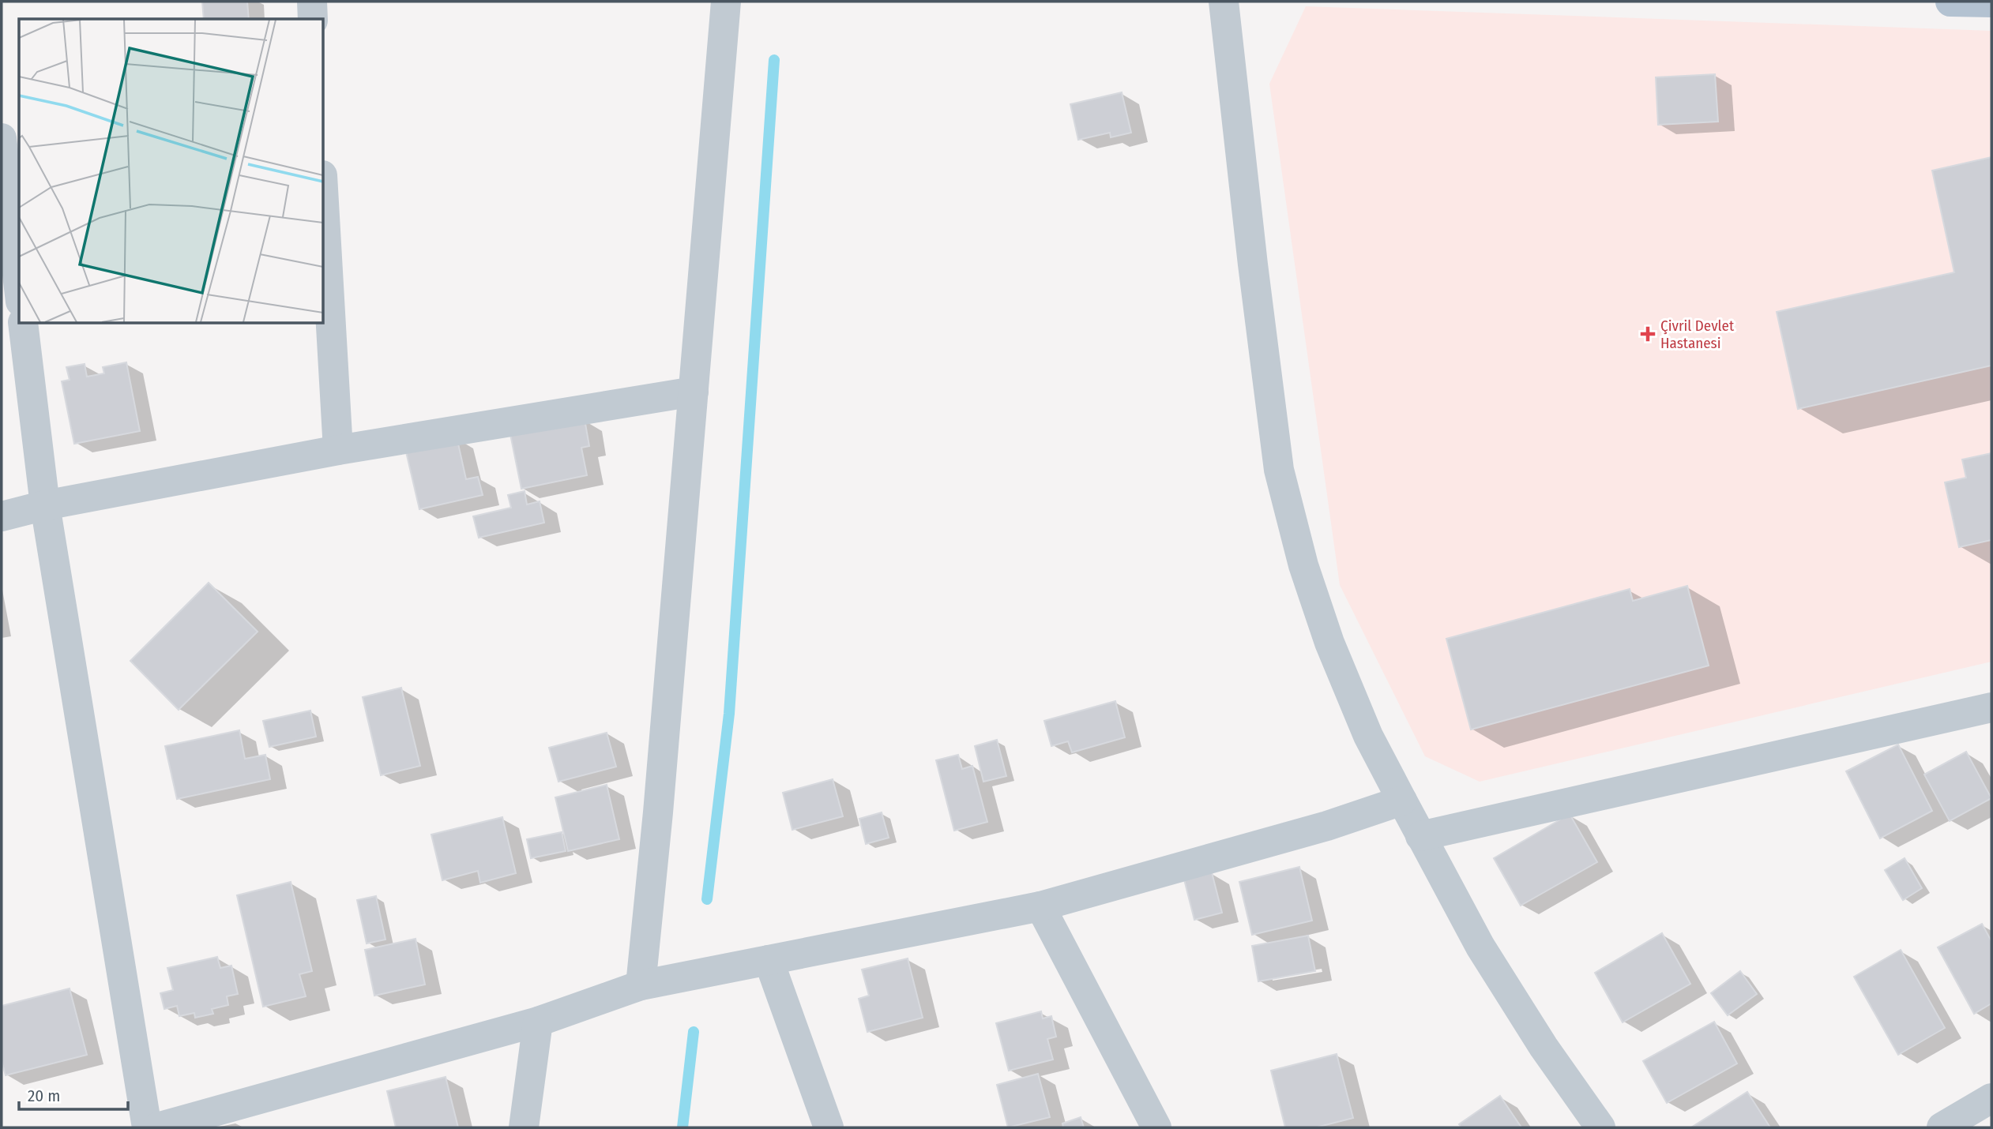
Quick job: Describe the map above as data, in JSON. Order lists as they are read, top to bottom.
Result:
{
  "places": {
    "health": ["Çivril Devlet Hastanesi"]
  },
  "scale_bar": "20 m"
}
